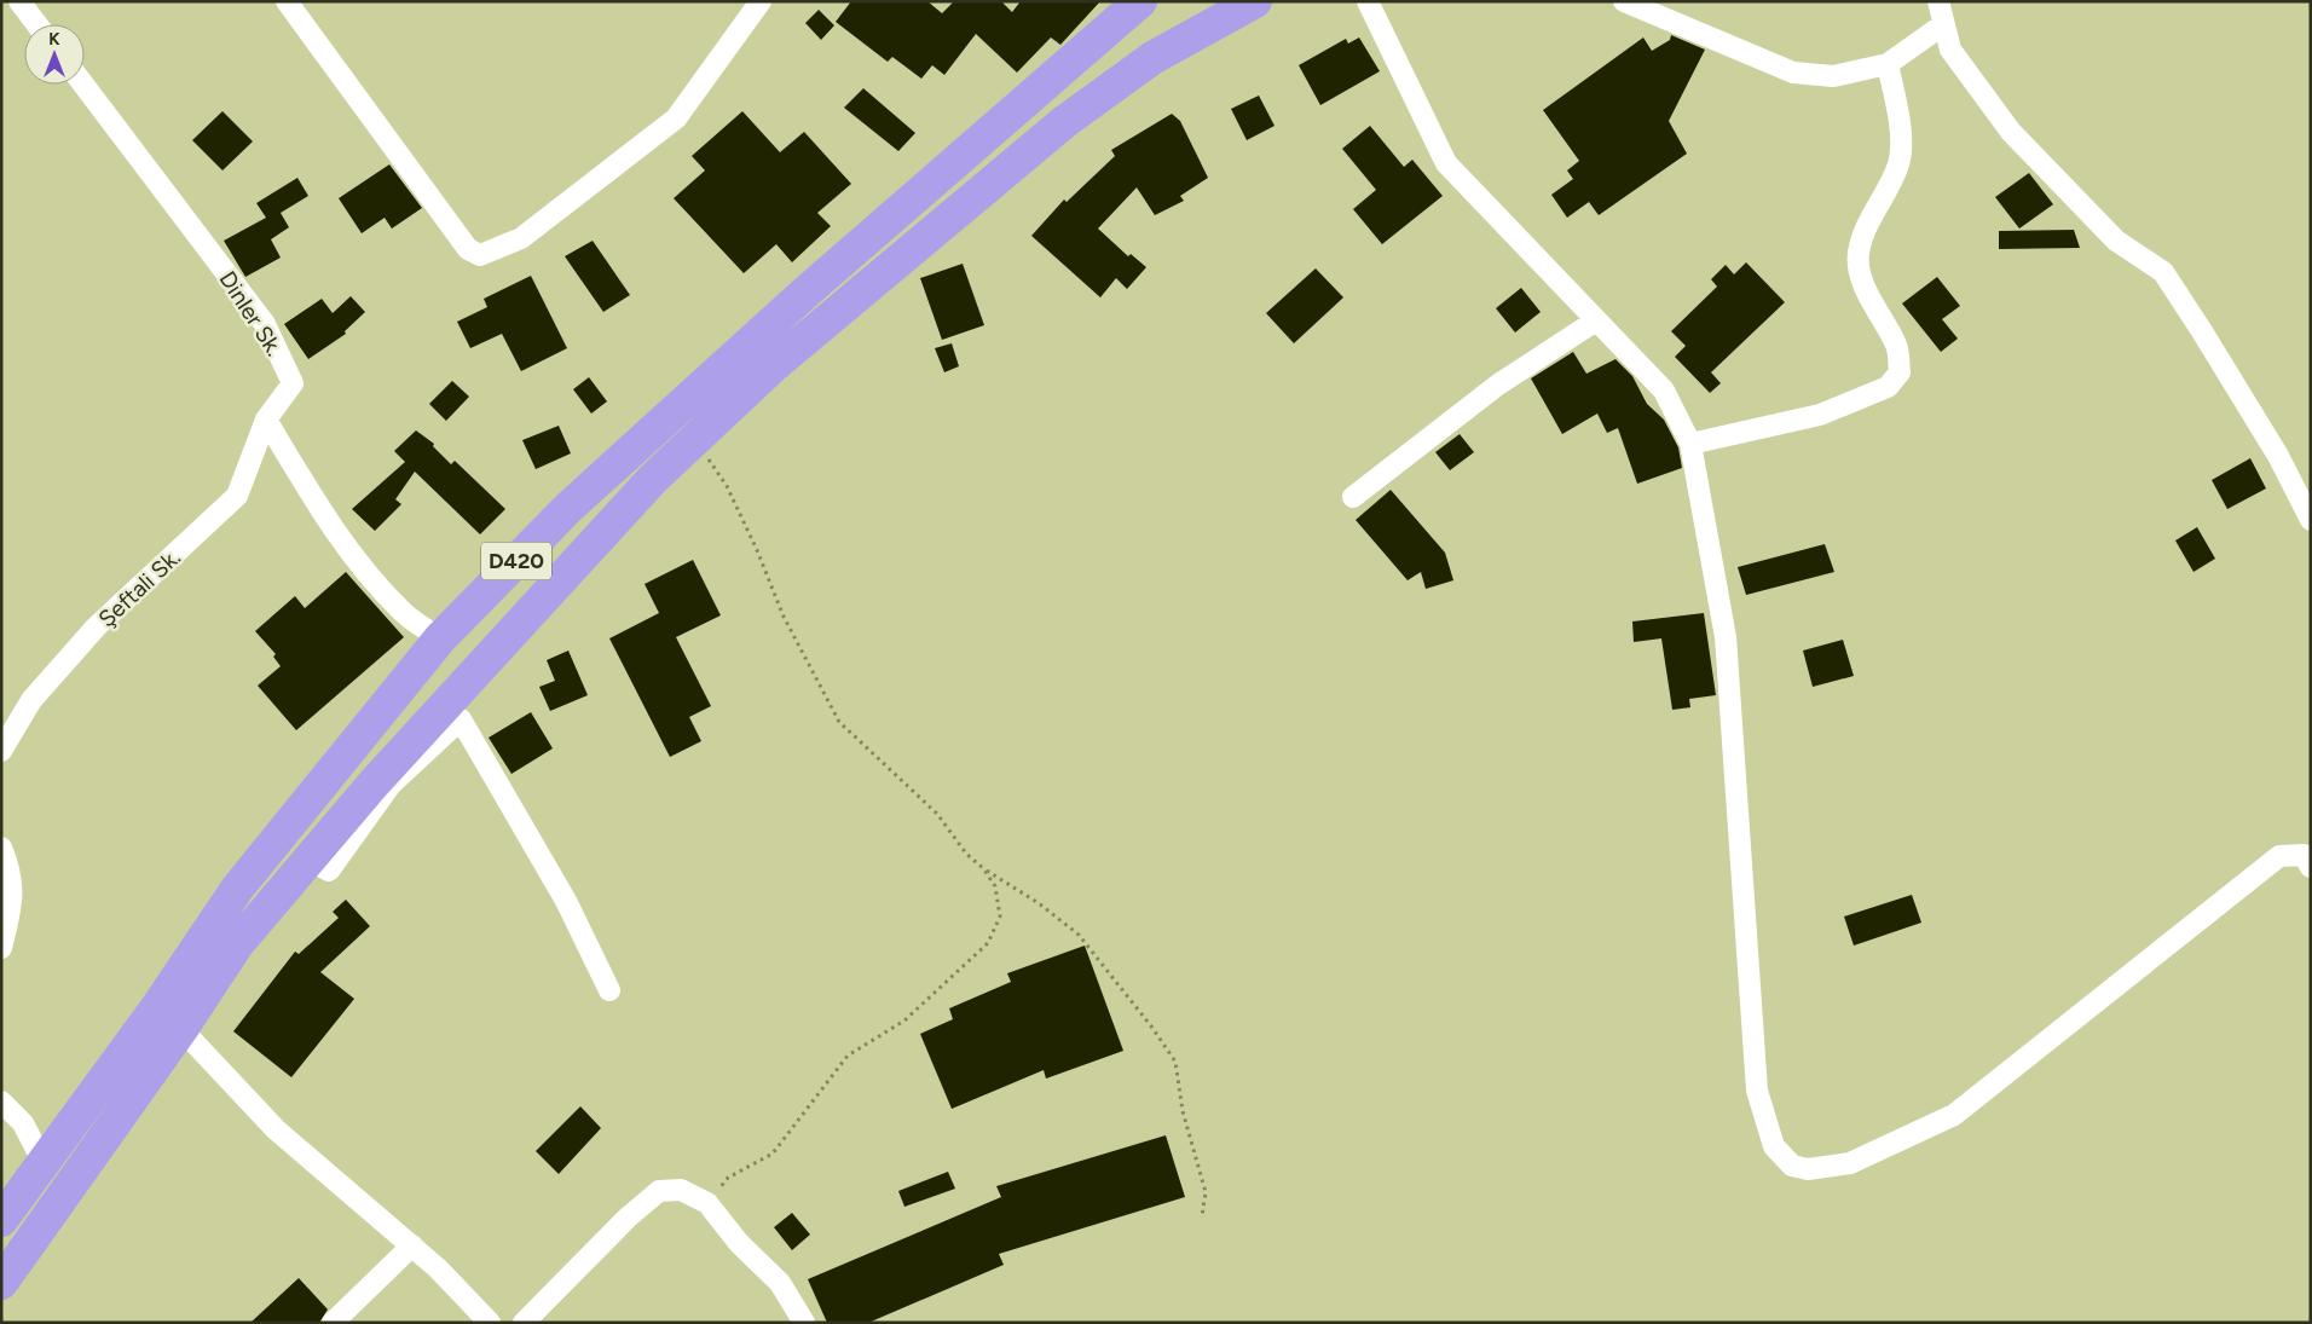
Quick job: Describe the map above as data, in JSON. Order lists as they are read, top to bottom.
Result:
{
  "streets": {
    "highway": ["D420"],
    "street": ["Dinler Sk.", "Şeftali Sk."]
  },
  "crossings": [
    ["Dinler Sk.", "Şeftali Sk."]
  ],
  "north": "top"
}
